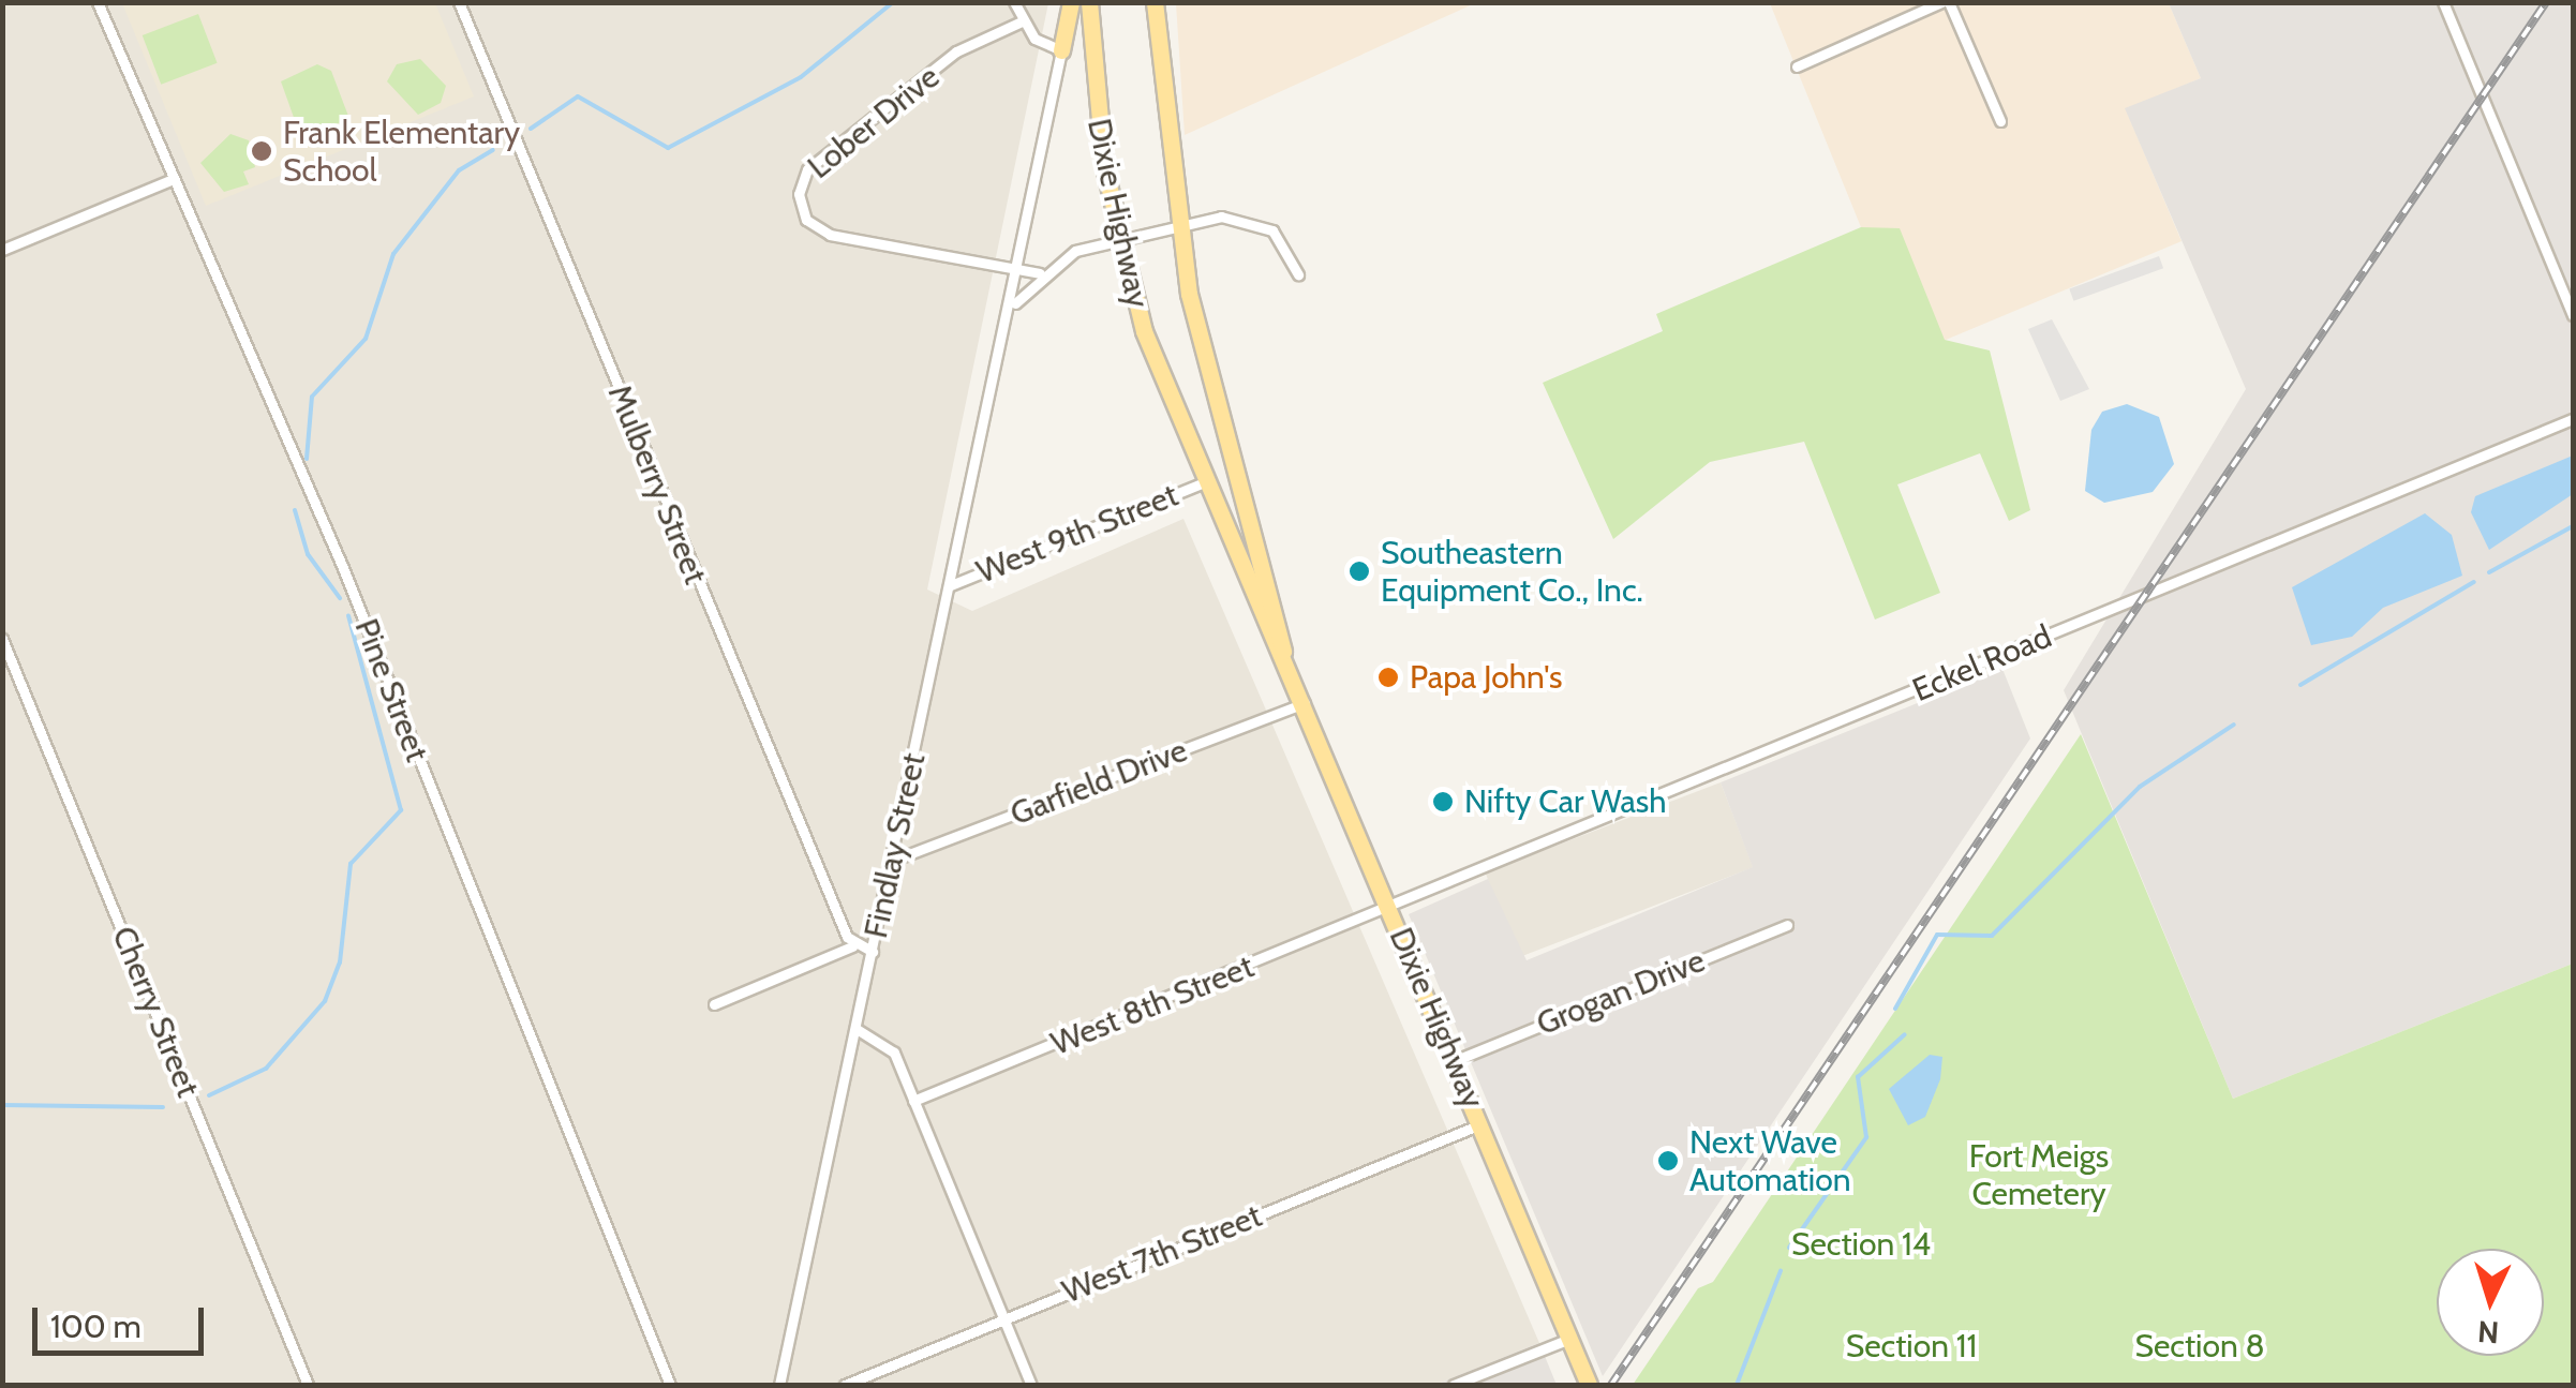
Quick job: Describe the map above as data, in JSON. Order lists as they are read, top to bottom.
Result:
{
  "streets": {
    "main road": ["Dixie Highway"],
    "street": [
      "Lober Drive",
      "Mulberry Street",
      "West 9th Street",
      "Eckel Road",
      "Pine Street",
      "Garfield Drive",
      "Findlay Street",
      "Grogan Drive",
      "West 8th Street",
      "Cherry Street",
      "West 7th Street"
    ]
  },
  "crossings": [
    ["Lober Drive", "Findlay Street"],
    ["Dixie Highway", "West 9th Street"],
    ["Dixie Highway", "Eckel Road"],
    ["Dixie Highway", "Garfield Drive"],
    ["Dixie Highway", "Findlay Street"],
    ["Dixie Highway", "Grogan Drive"],
    ["Dixie Highway", "West 8th Street"],
    ["Dixie Highway", "West 7th Street"],
    ["West 9th Street", "Findlay Street"],
    ["Eckel Road", "West 8th Street"],
    ["Garfield Drive", "Findlay Street"]
  ],
  "parks": [
    "Fort Meigs Cemetery",
    "Section 14",
    "Section 11",
    "Section 8"
  ],
  "places": [
    "Frank Elementary School",
    "Southeastern Equipment Co., Inc.",
    "Papa John's",
    "Nifty Car Wash",
    "Next Wave Automation"
  ],
  "scale_bar": "100 m",
  "north": "bottom"
}
